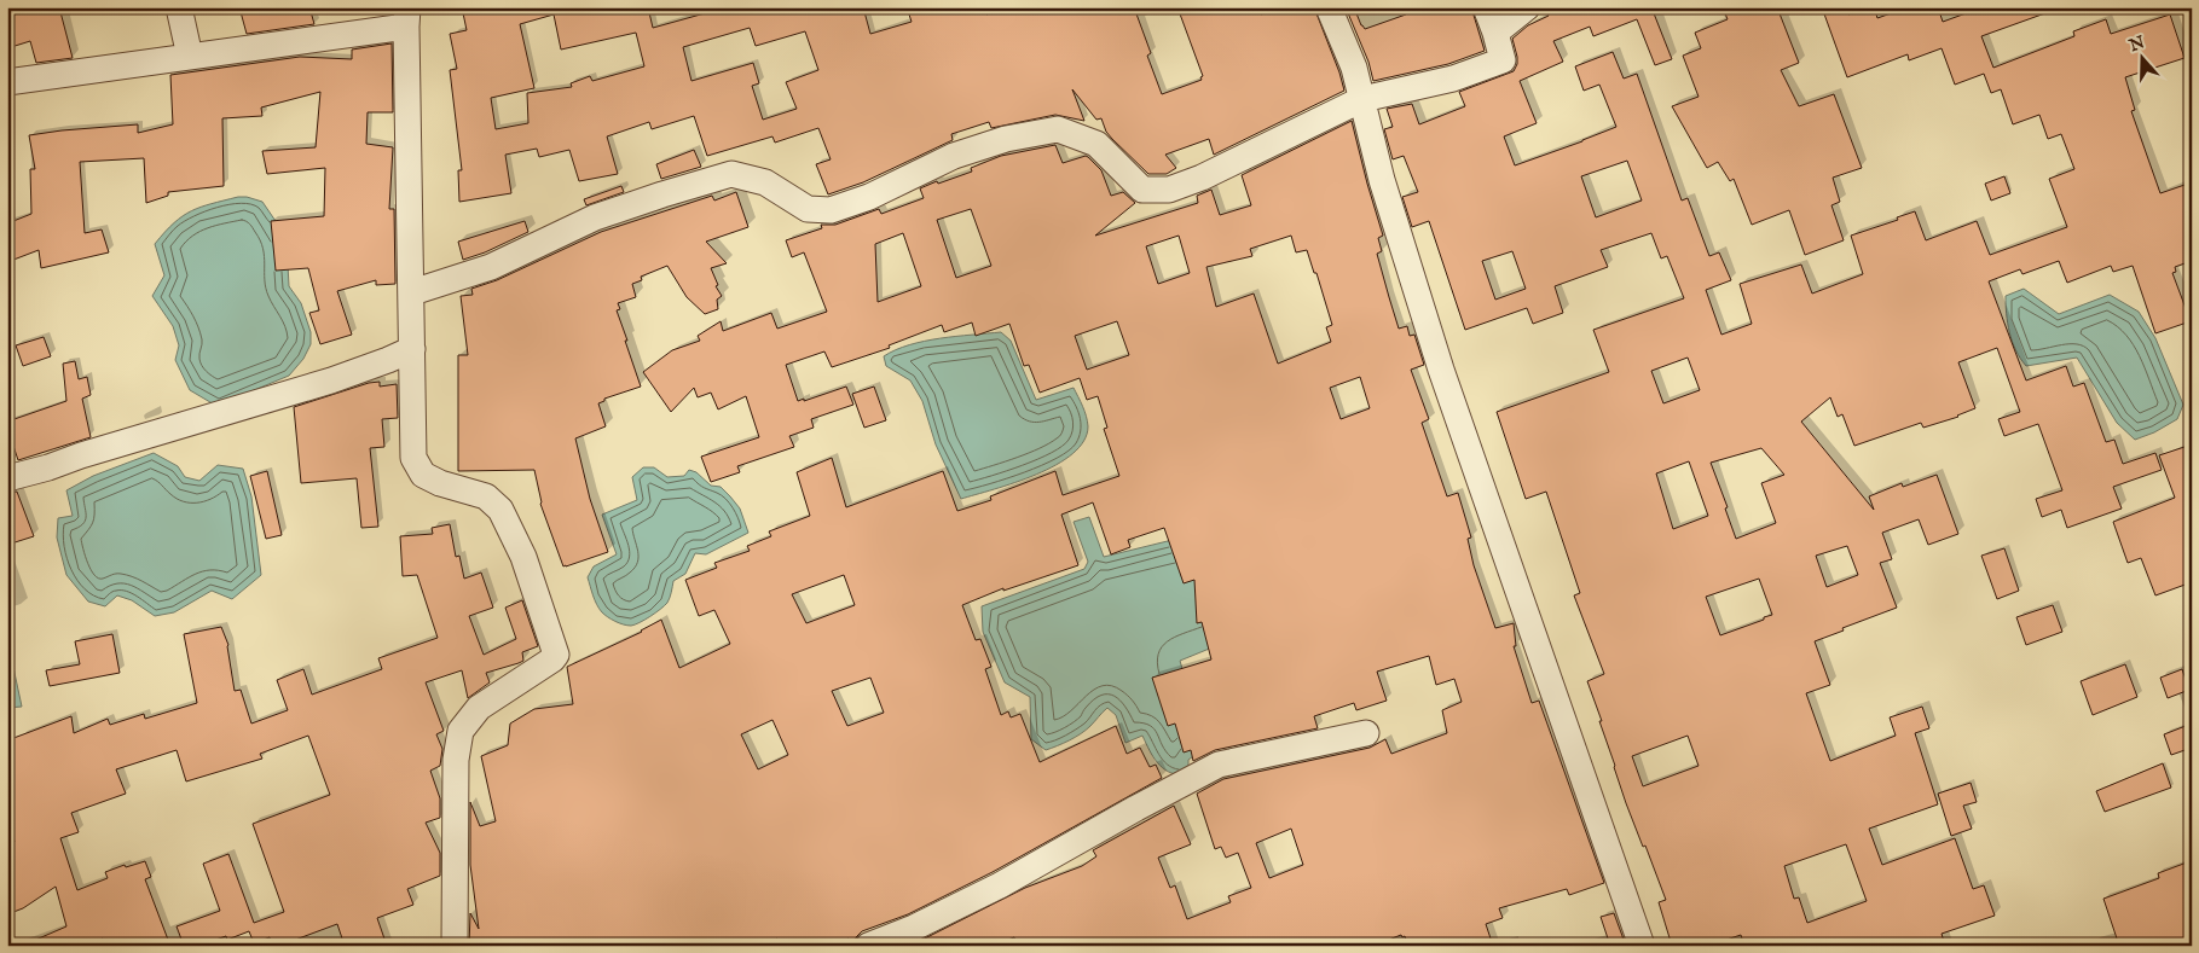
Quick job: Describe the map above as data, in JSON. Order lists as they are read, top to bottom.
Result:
{
  "north": "top"
}
